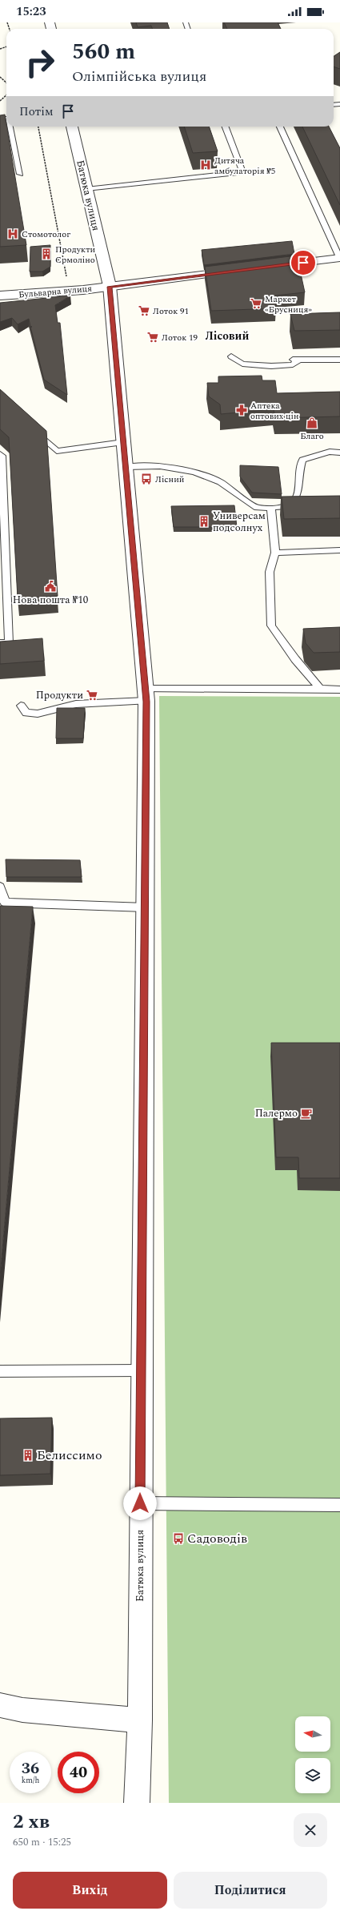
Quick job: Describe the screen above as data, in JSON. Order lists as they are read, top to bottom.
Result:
{
  "streets": {
    "street": ["Батюка вулиця", "Бульварна вулиця"]
  },
  "crossings": [
    ["Батюка вулиця", "Бульварна вулиця"]
  ],
  "districts": ["Лісовий"],
  "places": {
    "hospital": ["Дитяча амбулаторія №5", "Стомотолог"],
    "building": ["Продукти Єрмоліно", "Универсам подсолнух", "Белиссимо"],
    "supermarket": [
      "Маркет «Брусниця»",
      "Лоток 91",
      "Лоток 19",
      "Продукти"
    ],
    "pharmacy": ["Аптека оптових цін"],
    "shop": ["Благо"],
    "bus stop": ["Лісний", "Садоводів"],
    "public building": ["Нова пошта №10"],
    "cafe": ["Палермо"]
  },
  "north": "left",
  "page": {
    "status": "15:23",
    "turn": ["560 m", "Олімпійська вулиця"],
    "then": "Потім",
    "speed": "36 km/h",
    "limit": "40",
    "heading": ["2 хв", "650 m · 15:25"],
    "buttons": ["Вихід", "Поділитися"]
  }
}
